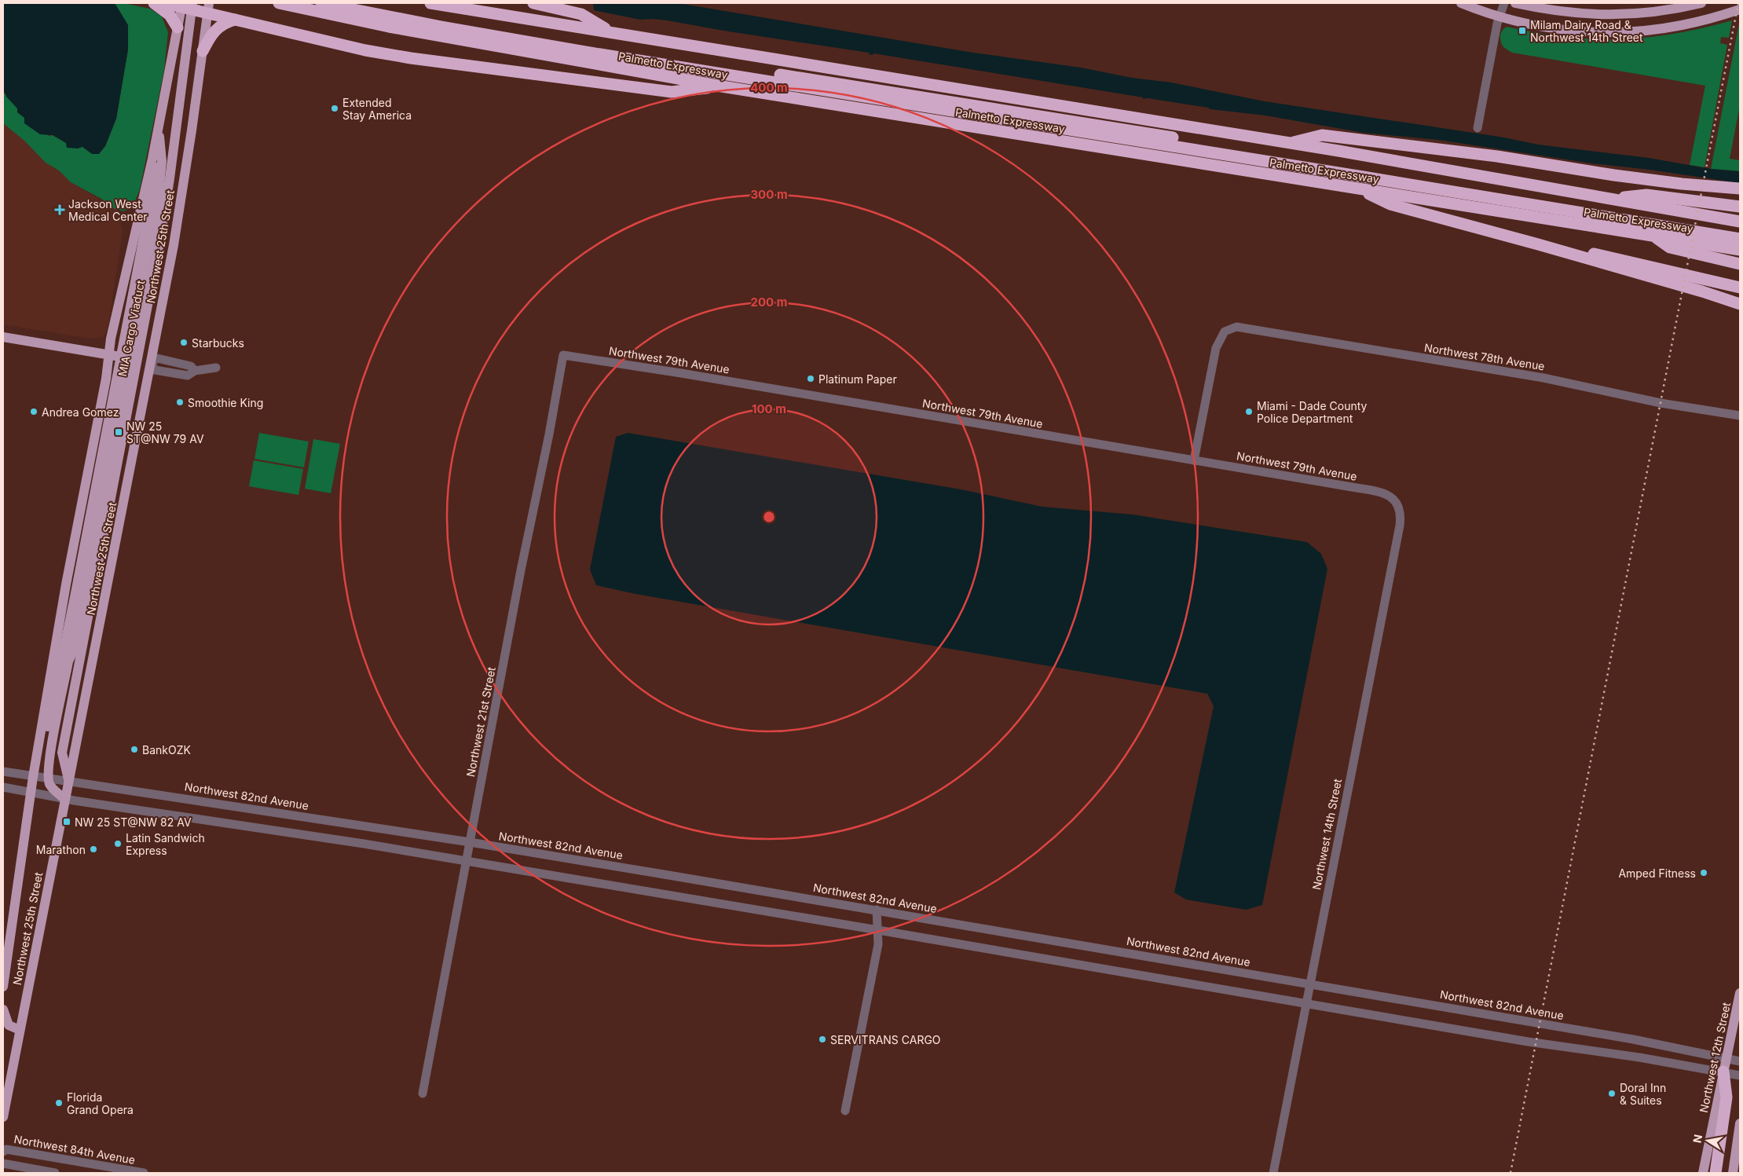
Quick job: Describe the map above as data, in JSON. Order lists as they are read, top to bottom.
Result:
{
  "streets": {
    "highway": ["Palmetto Expressway"],
    "main road": ["Northwest 25th Street", "MIA Cargo Viaduct", "Northwest 12th Street"],
    "street": [
      "Northwest 78th Avenue",
      "Northwest 79th Avenue",
      "Northwest 21st Street",
      "Northwest 82nd Avenue",
      "Northwest 14th Street",
      "Northwest 84th Avenue"
    ]
  },
  "crossings": [
    ["Northwest 25th Street", "MIA Cargo Viaduct"],
    ["Northwest 25th Street", "Northwest 82nd Avenue"],
    ["MIA Cargo Viaduct", "Northwest 82nd Avenue"],
    ["Northwest 78th Avenue", "Northwest 79th Avenue"],
    ["Northwest 79th Avenue", "Northwest 21st Street"],
    ["Northwest 79th Avenue", "Northwest 14th Street"],
    ["Northwest 21st Street", "Northwest 82nd Avenue"],
    ["Northwest 82nd Avenue", "Northwest 14th Street"],
    ["Northwest 82nd Avenue", "Northwest 12th Street"]
  ],
  "places": {
    "transit": ["Milam Dairy Road & Northwest 14th Street", "NW 25 ST@NW 79 AV", "NW 25 ST@NW 82 AV"],
    "other": [
      "Extended Stay America",
      "Starbucks",
      "Platinum Paper",
      "Smoothie King",
      "Andrea Gomez",
      "Miami - Dade County Police Department",
      "BankOZK",
      "Latin Sandwich Express",
      "Marathon",
      "Amped Fitness",
      "SERVITRANS CARGO",
      "Doral Inn & Suites",
      "Florida Grand Opera"
    ],
    "health": ["Jackson West Medical Center"]
  },
  "north": "left",
  "rings": [
    "400 m",
    "300 m",
    "200 m",
    "100 m"
  ]
}
